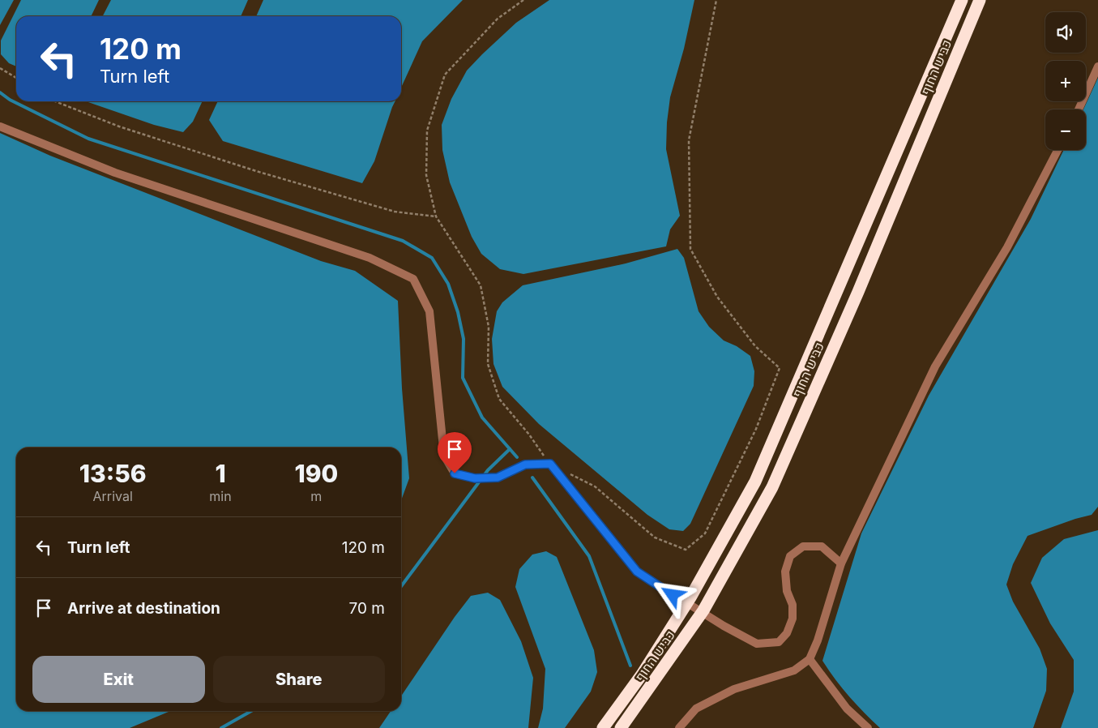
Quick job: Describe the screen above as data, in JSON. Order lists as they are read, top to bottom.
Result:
{
  "streets": {
    "highway": ["כביש החוף"]
  },
  "page": {
    "map_buttons": ["+", "−"],
    "turn": ["120 m", "Turn left"],
    "eta": [
      "13:56",
      "Arrival",
      "1",
      "min",
      "190",
      "m"
    ],
    "list": [
      {
        "name": "Turn left",
        "value": "120 m"
      },
      {
        "name": "Arrive at destination",
        "value": "70 m"
      }
    ],
    "buttons": ["Exit", "Share"]
  }
}
